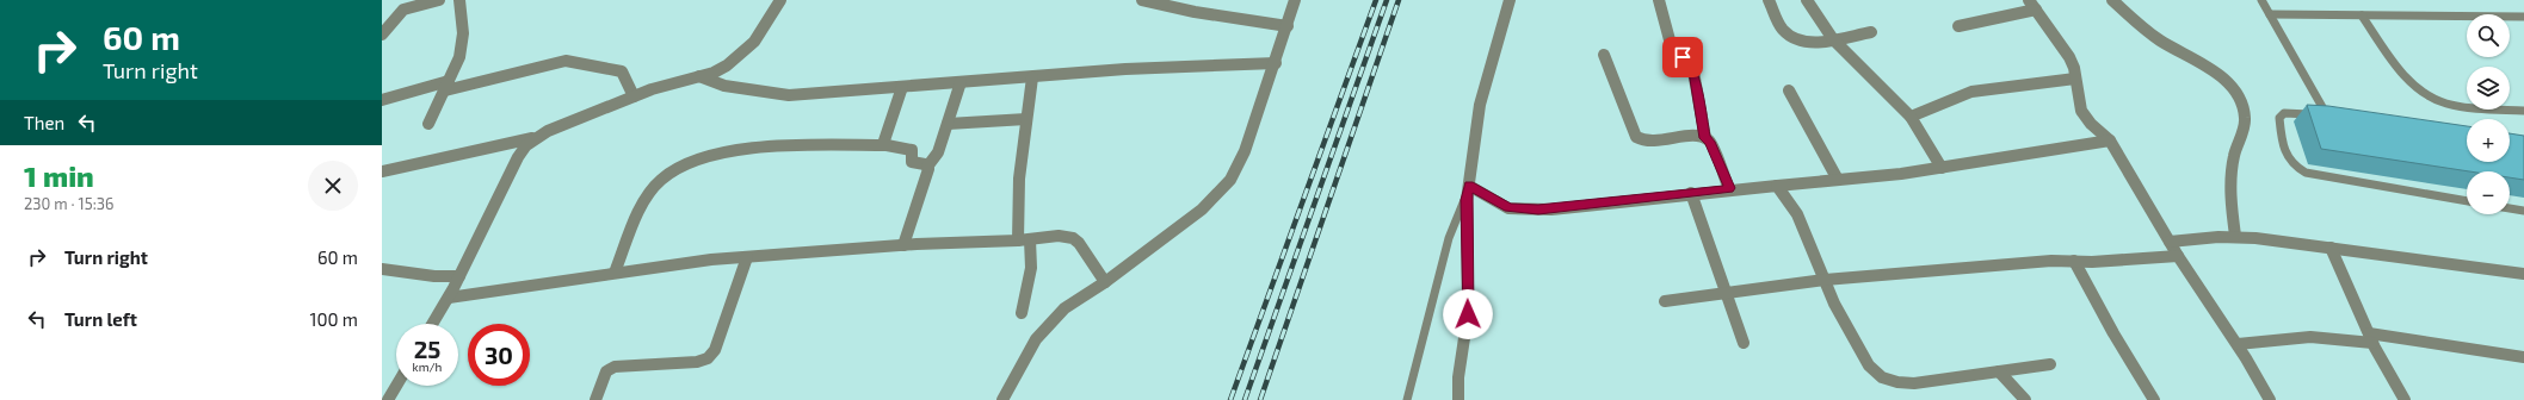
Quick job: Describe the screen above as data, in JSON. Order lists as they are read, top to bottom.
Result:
{
  "page": {
    "turn": ["60 m", "Turn right"],
    "map_buttons": ["+", "−"],
    "then": "Then",
    "heading": ["1 min", "230 m · 15:36"],
    "list": [
      {
        "name": "Turn right",
        "value": "60 m"
      },
      {
        "name": "Turn left",
        "value": "100 m"
      }
    ],
    "speed": "25 km/h",
    "limit": "30"
  }
}
